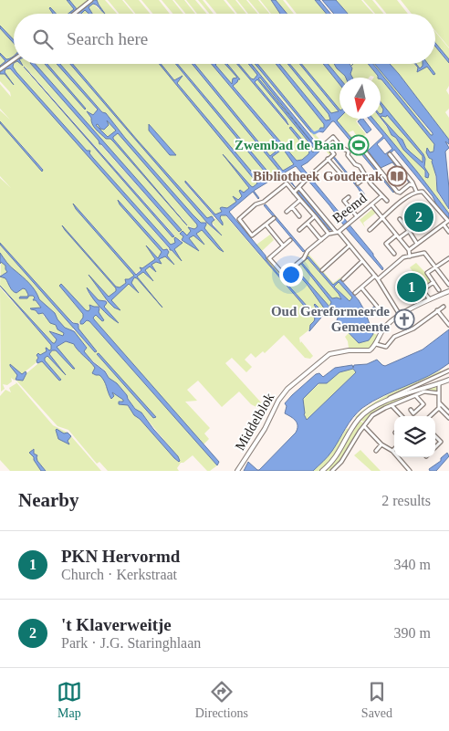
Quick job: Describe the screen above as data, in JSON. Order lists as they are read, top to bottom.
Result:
{
  "streets": {
    "street": ["Beemd", "Middelblok"]
  },
  "places": {
    "sports": ["Zwembad de Baan"],
    "library": ["Bibliotheek Gouderak"],
    "church": ["Oud Gereformeerde Gemeente"]
  },
  "north": "bottom",
  "page": {
    "search": "Search here",
    "pins": ["2", "1"],
    "heading": ["Nearby", "2 results"],
    "list": [
      {
        "mark": "1",
        "name": "PKN Hervormd",
        "note": "Church · Kerkstraat",
        "value": "340 m"
      },
      {
        "mark": "2",
        "name": "'t Klaverweitje",
        "note": "Park · J.G. Staringhlaan",
        "value": "390 m"
      }
    ],
    "nav": ["Map", "Directions", "Saved"]
  }
}
